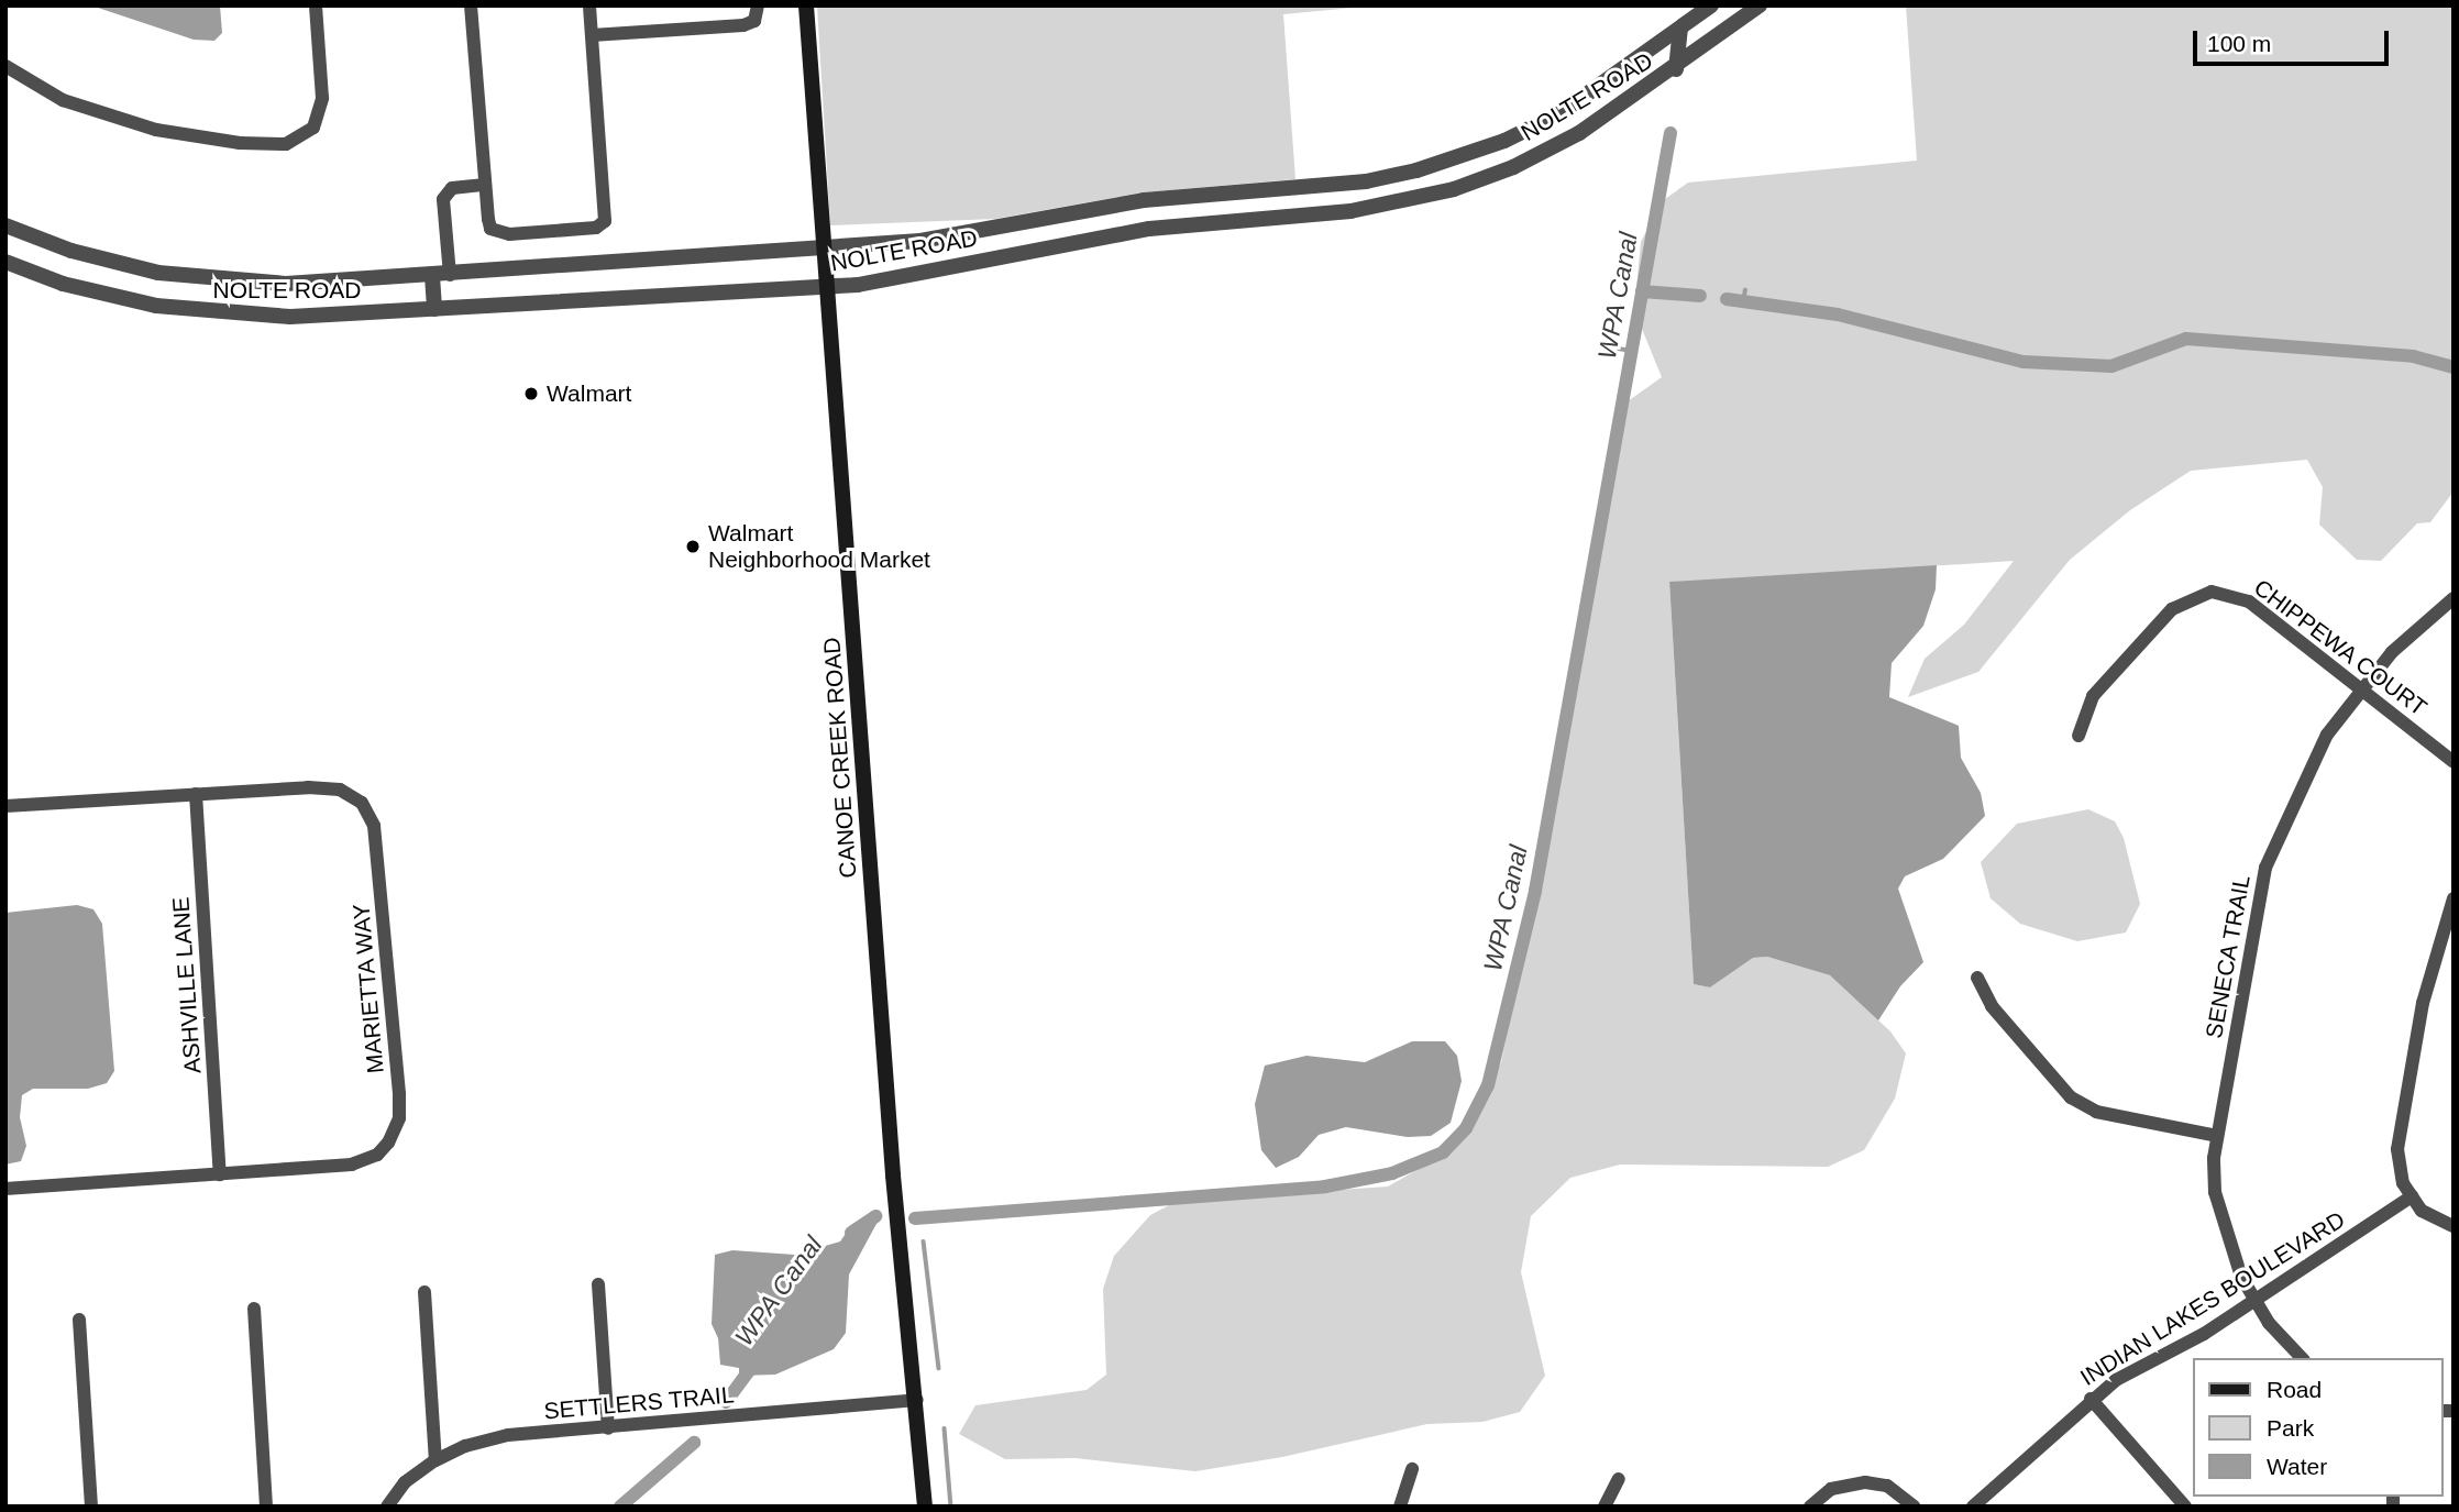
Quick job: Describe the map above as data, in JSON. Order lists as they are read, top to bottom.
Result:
{
  "streets": {
    "main road": ["CANOE CREEK ROAD"],
    "street": [
      "NOLTE ROAD",
      "CHIPPEWA COURT",
      "SENECA TRAIL",
      "ASHVILLE LANE",
      "MARIETTA WAY",
      "INDIAN LAKES BOULEVARD",
      "SETTLERS TRAIL"
    ]
  },
  "crossings": [
    ["NOLTE ROAD", "CANOE CREEK ROAD"],
    ["CHIPPEWA COURT", "SENECA TRAIL"],
    ["CANOE CREEK ROAD", "SETTLERS TRAIL"],
    ["SENECA TRAIL", "INDIAN LAKES BOULEVARD"],
    ["ASHVILLE LANE", "MARIETTA WAY"]
  ],
  "water": ["WPA Canal"],
  "places": ["Walmart", "Walmart Neighborhood Market"],
  "legend": ["Road", "Park", "Water"],
  "scale_bar": "100 m"
}
